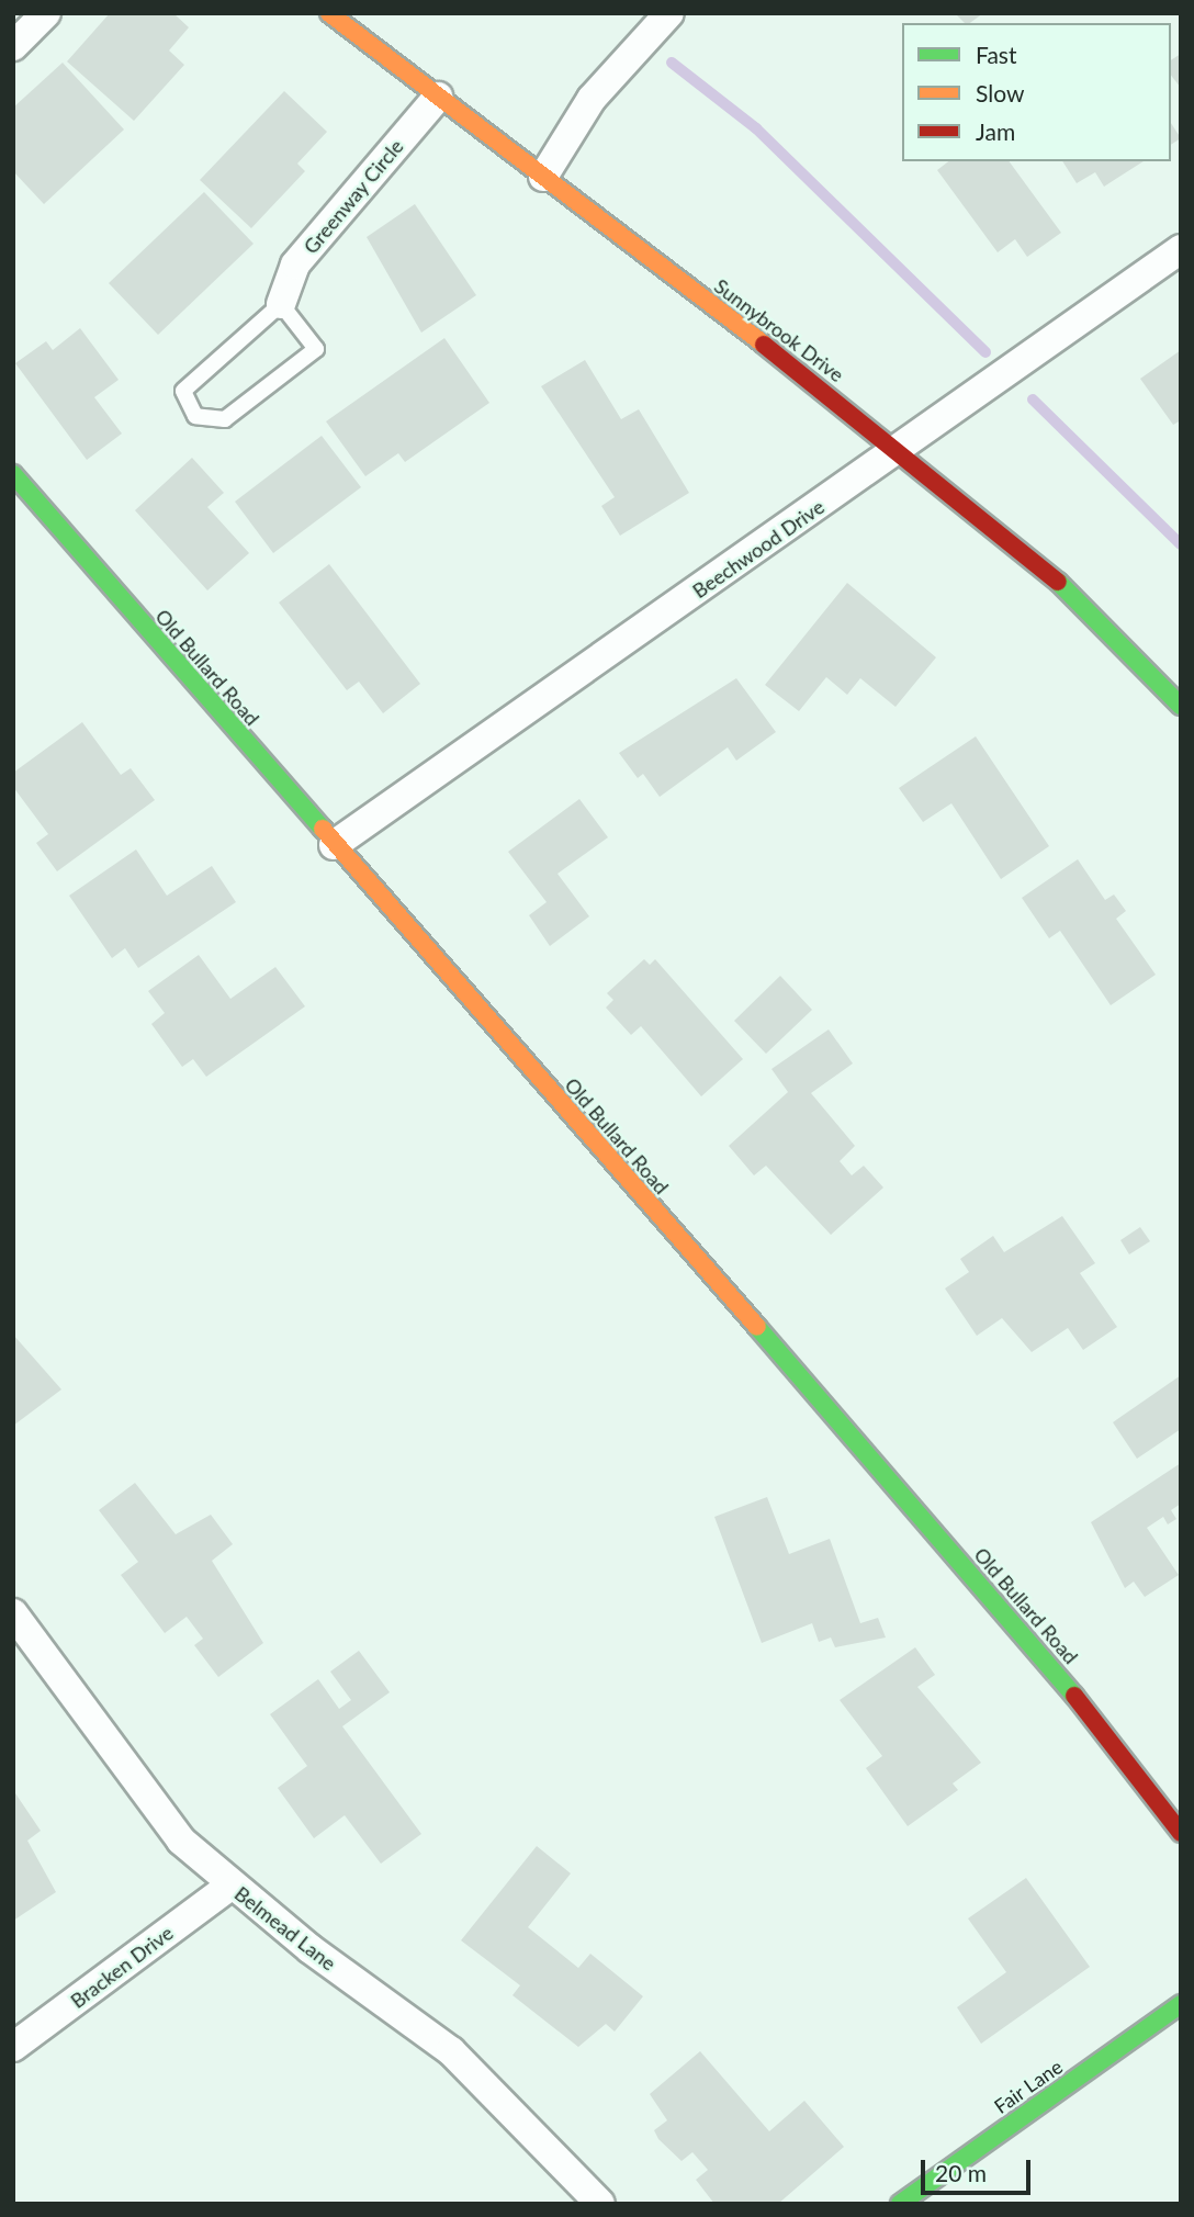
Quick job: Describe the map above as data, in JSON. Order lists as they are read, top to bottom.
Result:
{
  "streets": {
    "street": [
      "Greenway Circle",
      "Sunnybrook Drive",
      "Beechwood Drive",
      "Old Bullard Road",
      "Belmead Lane",
      "Bracken Drive",
      "Fair Lane"
    ]
  },
  "crossings": [
    ["Greenway Circle", "Sunnybrook Drive"],
    ["Sunnybrook Drive", "Beechwood Drive"],
    ["Beechwood Drive", "Old Bullard Road"],
    ["Belmead Lane", "Bracken Drive"]
  ],
  "legend": ["Fast", "Slow", "Jam"],
  "scale_bar": "20 m"
}
